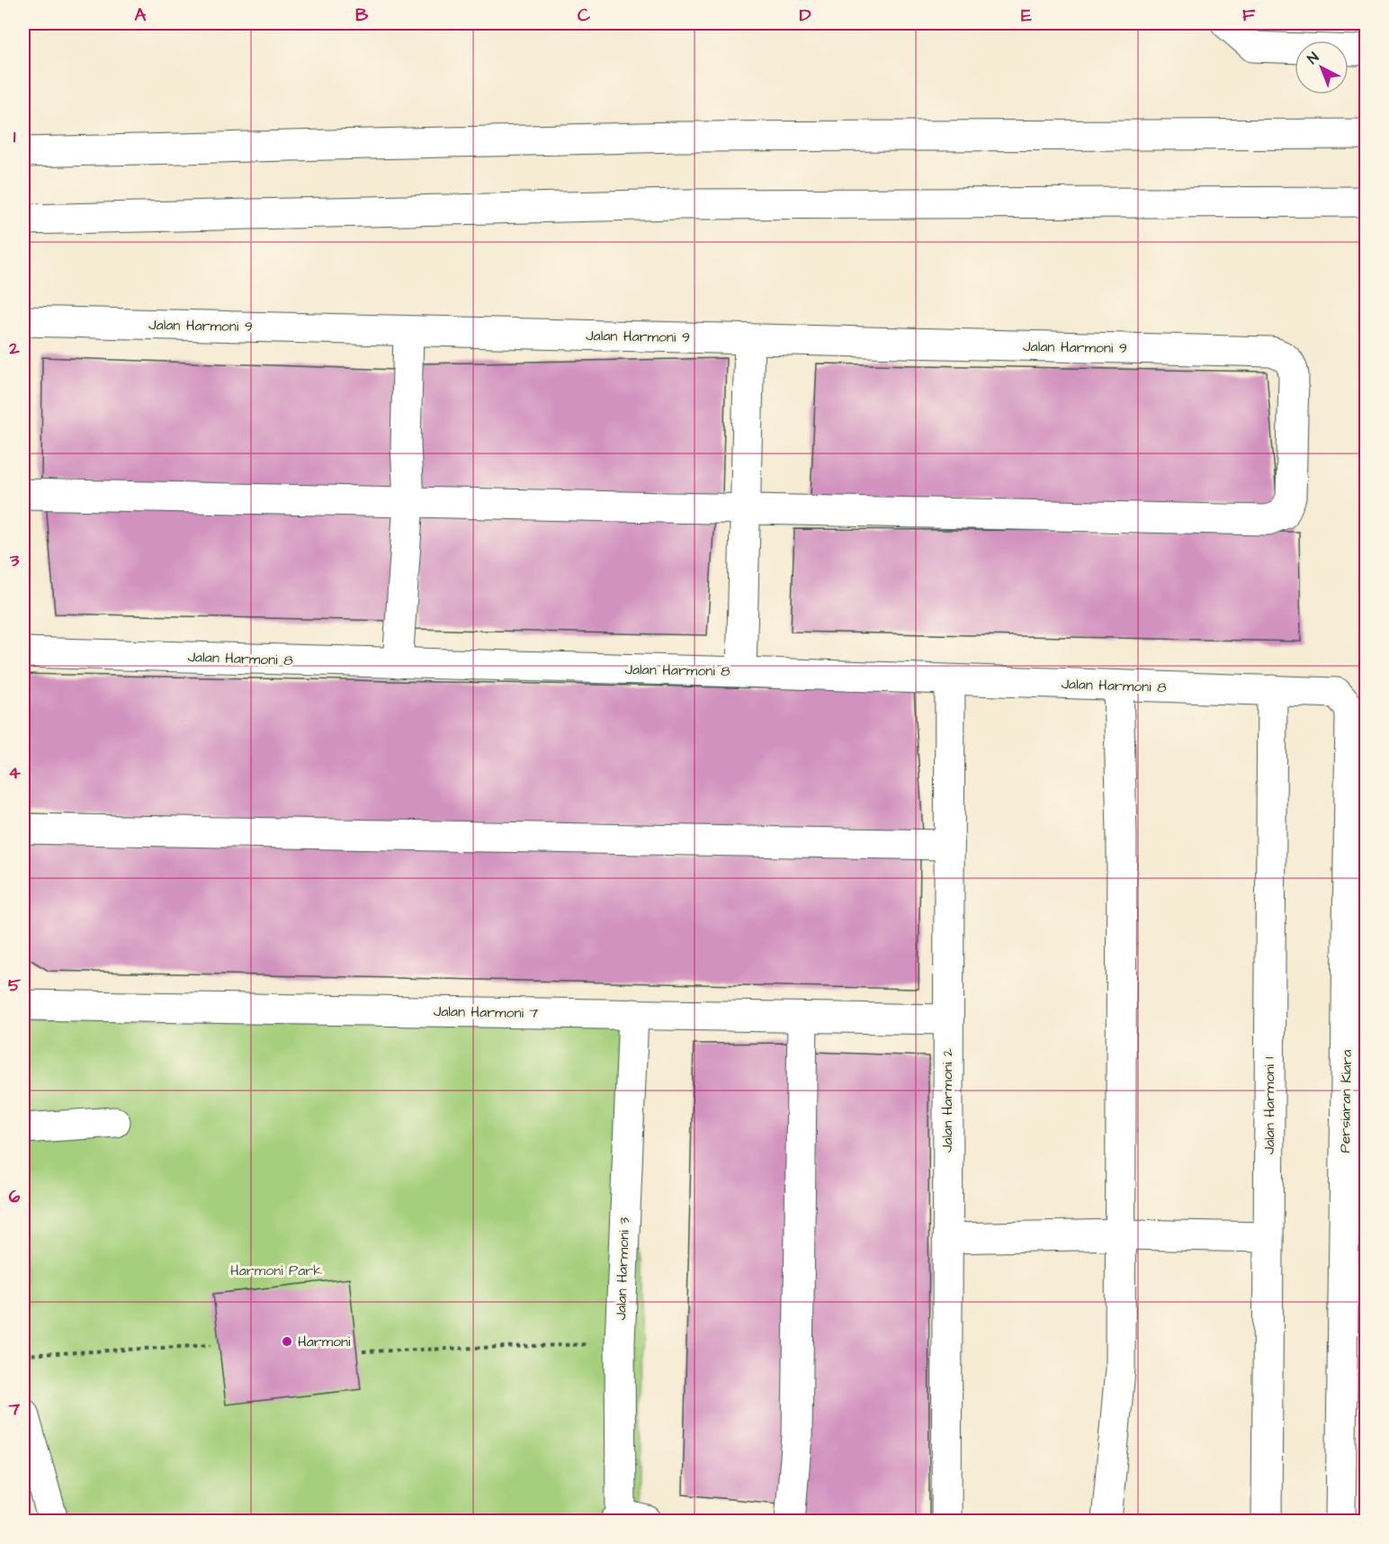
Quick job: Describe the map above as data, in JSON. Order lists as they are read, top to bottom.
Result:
{
  "streets": {
    "street": [
      "Jalan Harmoni 9",
      "Jalan Harmoni 8",
      "Jalan Harmoni 7",
      "Jalan Harmoni 2",
      "Persiaran Kiara",
      "Jalan Harmoni 1",
      "Jalan Harmoni 3"
    ]
  },
  "crossings": [
    ["Jalan Harmoni 8", "Jalan Harmoni 2"],
    ["Jalan Harmoni 8", "Persiaran Kiara"],
    ["Jalan Harmoni 8", "Jalan Harmoni 1"],
    ["Jalan Harmoni 7", "Jalan Harmoni 2"],
    ["Jalan Harmoni 7", "Jalan Harmoni 3"]
  ],
  "parks": ["Harmoni Park"],
  "places": ["Harmoni"],
  "north": "top left",
  "grid": {
    "columns": [
      "A",
      "B",
      "C",
      "D",
      "E",
      "F"
    ],
    "rows": [
      "1",
      "2",
      "3",
      "4",
      "5",
      "6",
      "7"
    ]
  }
}
